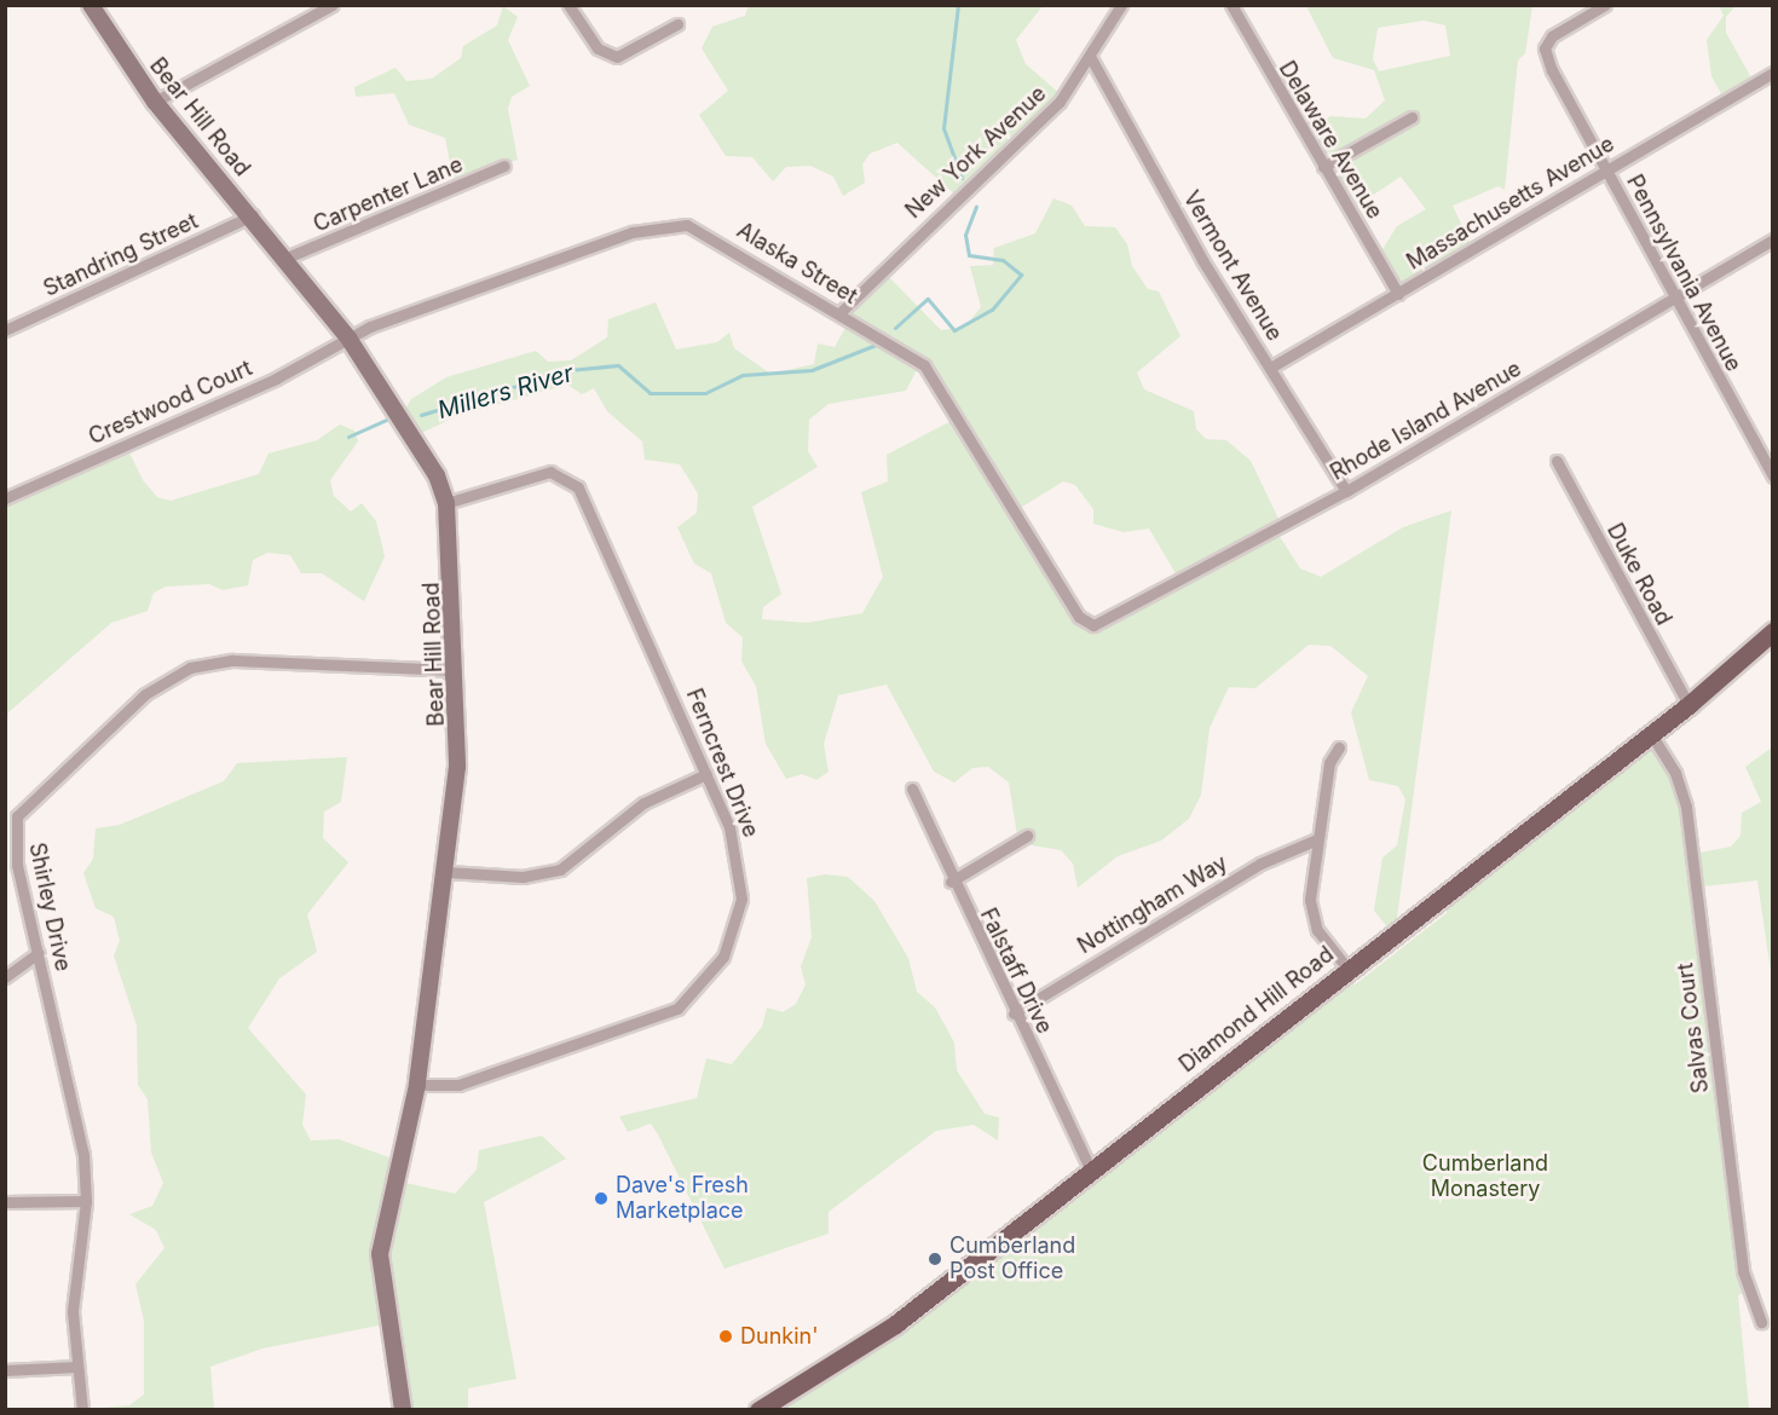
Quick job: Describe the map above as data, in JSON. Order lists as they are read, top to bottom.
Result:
{
  "streets": {
    "main road": ["Diamond Hill Road"],
    "street": [
      "Bear Hill Road",
      "Delaware Avenue",
      "New York Avenue",
      "Carpenter Lane",
      "Massachusetts Avenue",
      "Standring Street",
      "Alaska Street",
      "Vermont Avenue",
      "Pennsylvania Avenue",
      "Crestwood Court",
      "Rhode Island Avenue",
      "Duke Road",
      "Ferncrest Drive",
      "Nottingham Way",
      "Shirley Drive",
      "Falstaff Drive",
      "Salvas Court"
    ]
  },
  "crossings": [
    ["Bear Hill Road", "Carpenter Lane"],
    ["Bear Hill Road", "Standring Street"],
    ["Bear Hill Road", "Alaska Street"],
    ["Bear Hill Road", "Crestwood Court"],
    ["Bear Hill Road", "Ferncrest Drive"],
    ["Bear Hill Road", "Shirley Drive"],
    ["Delaware Avenue", "Massachusetts Avenue"],
    ["New York Avenue", "Alaska Street"],
    ["New York Avenue", "Vermont Avenue"],
    ["Massachusetts Avenue", "Vermont Avenue"],
    ["Massachusetts Avenue", "Pennsylvania Avenue"],
    ["Alaska Street", "Crestwood Court"],
    ["Alaska Street", "Rhode Island Avenue"],
    ["Vermont Avenue", "Rhode Island Avenue"],
    ["Pennsylvania Avenue", "Rhode Island Avenue"],
    ["Duke Road", "Diamond Hill Road"],
    ["Nottingham Way", "Falstaff Drive"],
    ["Falstaff Drive", "Diamond Hill Road"],
    ["Diamond Hill Road", "Salvas Court"]
  ],
  "water": ["Millers River"],
  "parks": ["Cumberland Monastery"],
  "places": ["Dave's Fresh Marketplace", "Cumberland Post Office", "Dunkin'"]
}
